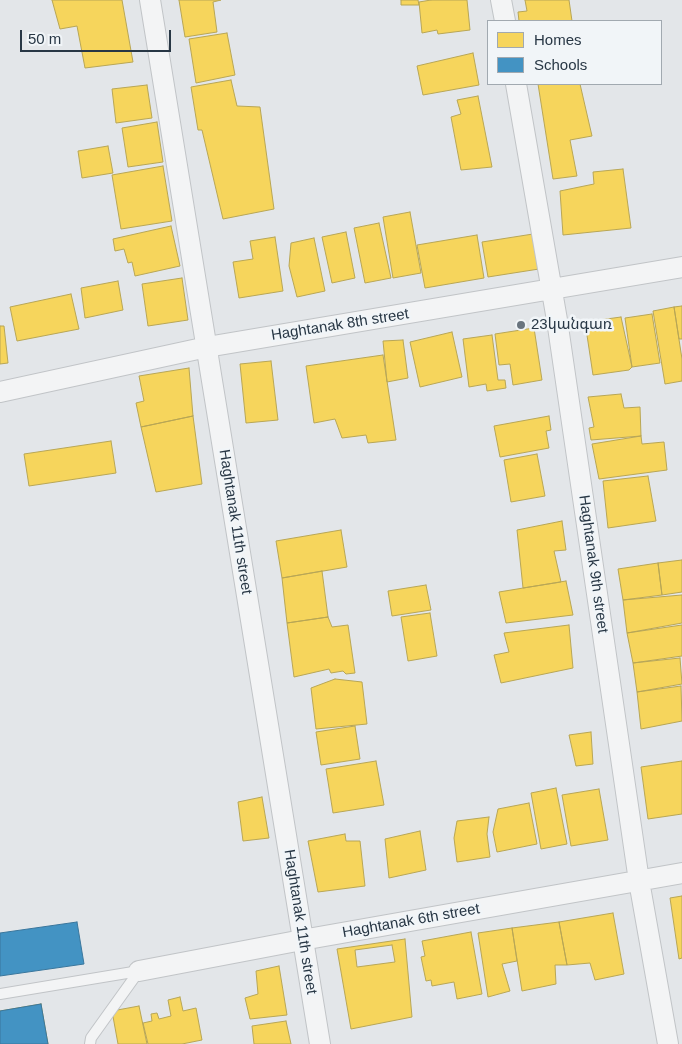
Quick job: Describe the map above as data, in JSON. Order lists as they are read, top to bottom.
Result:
{
  "streets": {
    "street": [
      "Haghtanak 8th street",
      "Haghtanak 11th street",
      "Haghtanak 9th street",
      "Haghtanak 6th street"
    ]
  },
  "crossings": [
    ["Haghtanak 8th street", "Haghtanak 11th street"],
    ["Haghtanak 8th street", "Haghtanak 9th street"],
    ["Haghtanak 11th street", "Haghtanak 6th street"],
    ["Haghtanak 9th street", "Haghtanak 6th street"]
  ],
  "places": ["23կանգառ"],
  "legend": ["Homes", "Schools"],
  "scale_bar": "50 m"
}
